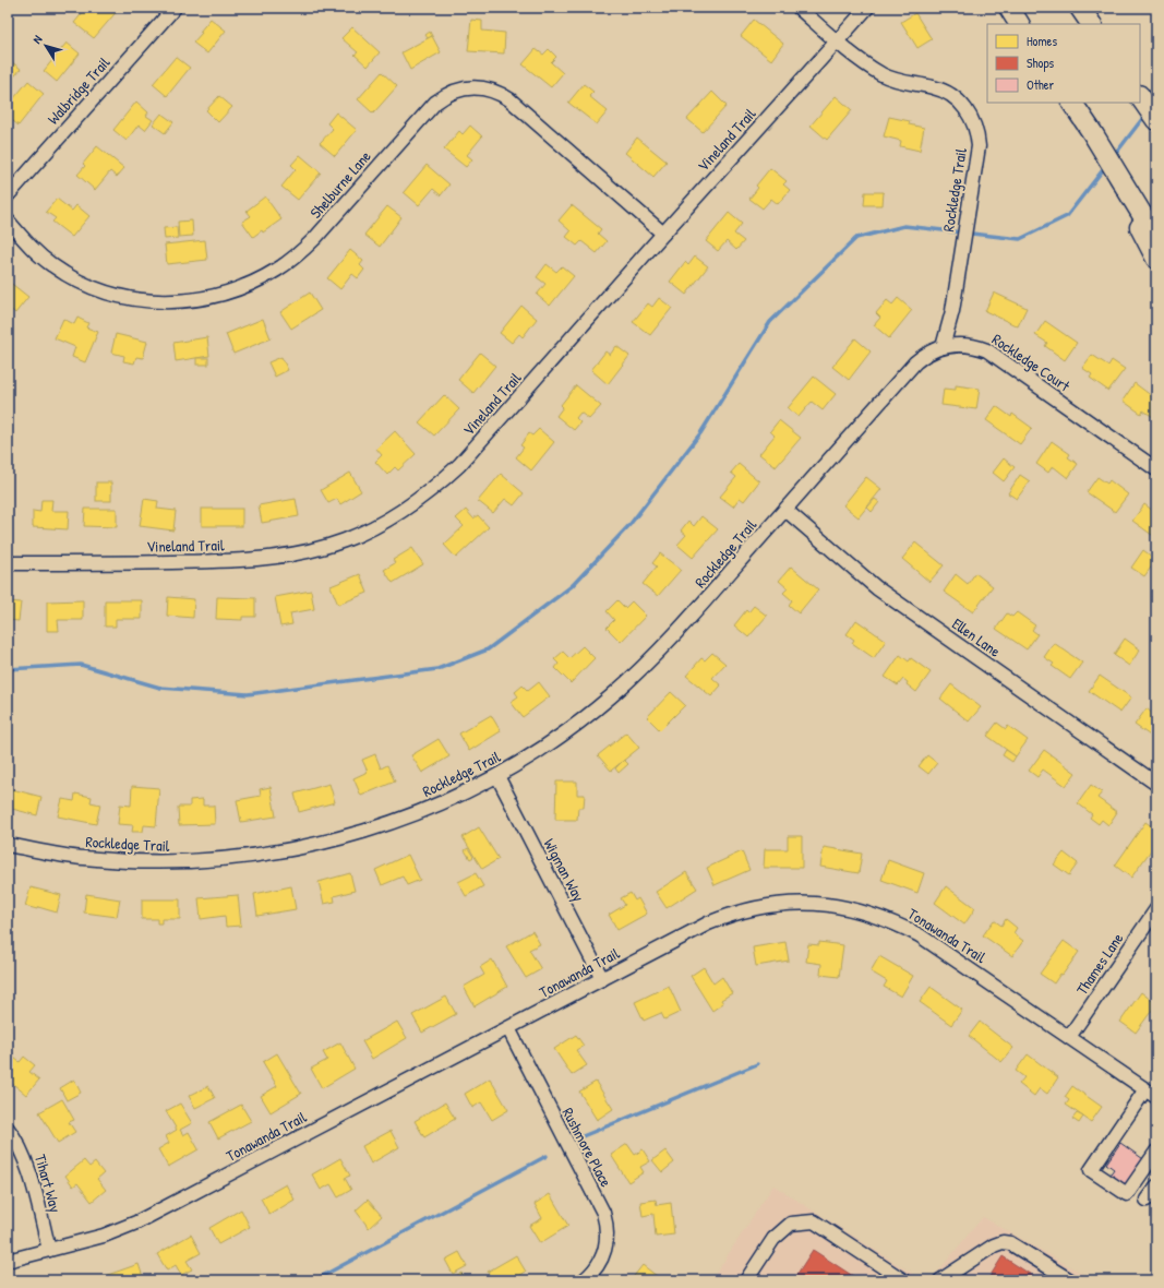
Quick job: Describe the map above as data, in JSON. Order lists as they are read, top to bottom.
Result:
{
  "streets": {
    "street": [
      "Walbridge Trail",
      "Vineland Trail",
      "Shelburne Lane",
      "Rockledge Trail",
      "Rockledge Court",
      "Ellen Lane",
      "Wigman Way",
      "Tonawanda Trail",
      "Thames Lane",
      "Rushmore Place",
      "Tihart Way"
    ]
  },
  "crossings": [
    ["Vineland Trail", "Shelburne Lane"],
    ["Vineland Trail", "Rockledge Trail"],
    ["Rockledge Trail", "Rockledge Court"],
    ["Rockledge Trail", "Ellen Lane"],
    ["Rockledge Trail", "Wigman Way"],
    ["Wigman Way", "Tonawanda Trail"],
    ["Tonawanda Trail", "Thames Lane"],
    ["Tonawanda Trail", "Rushmore Place"],
    ["Tonawanda Trail", "Tihart Way"]
  ],
  "legend": ["Homes", "Shops", "Other"],
  "north": "top left"
}
